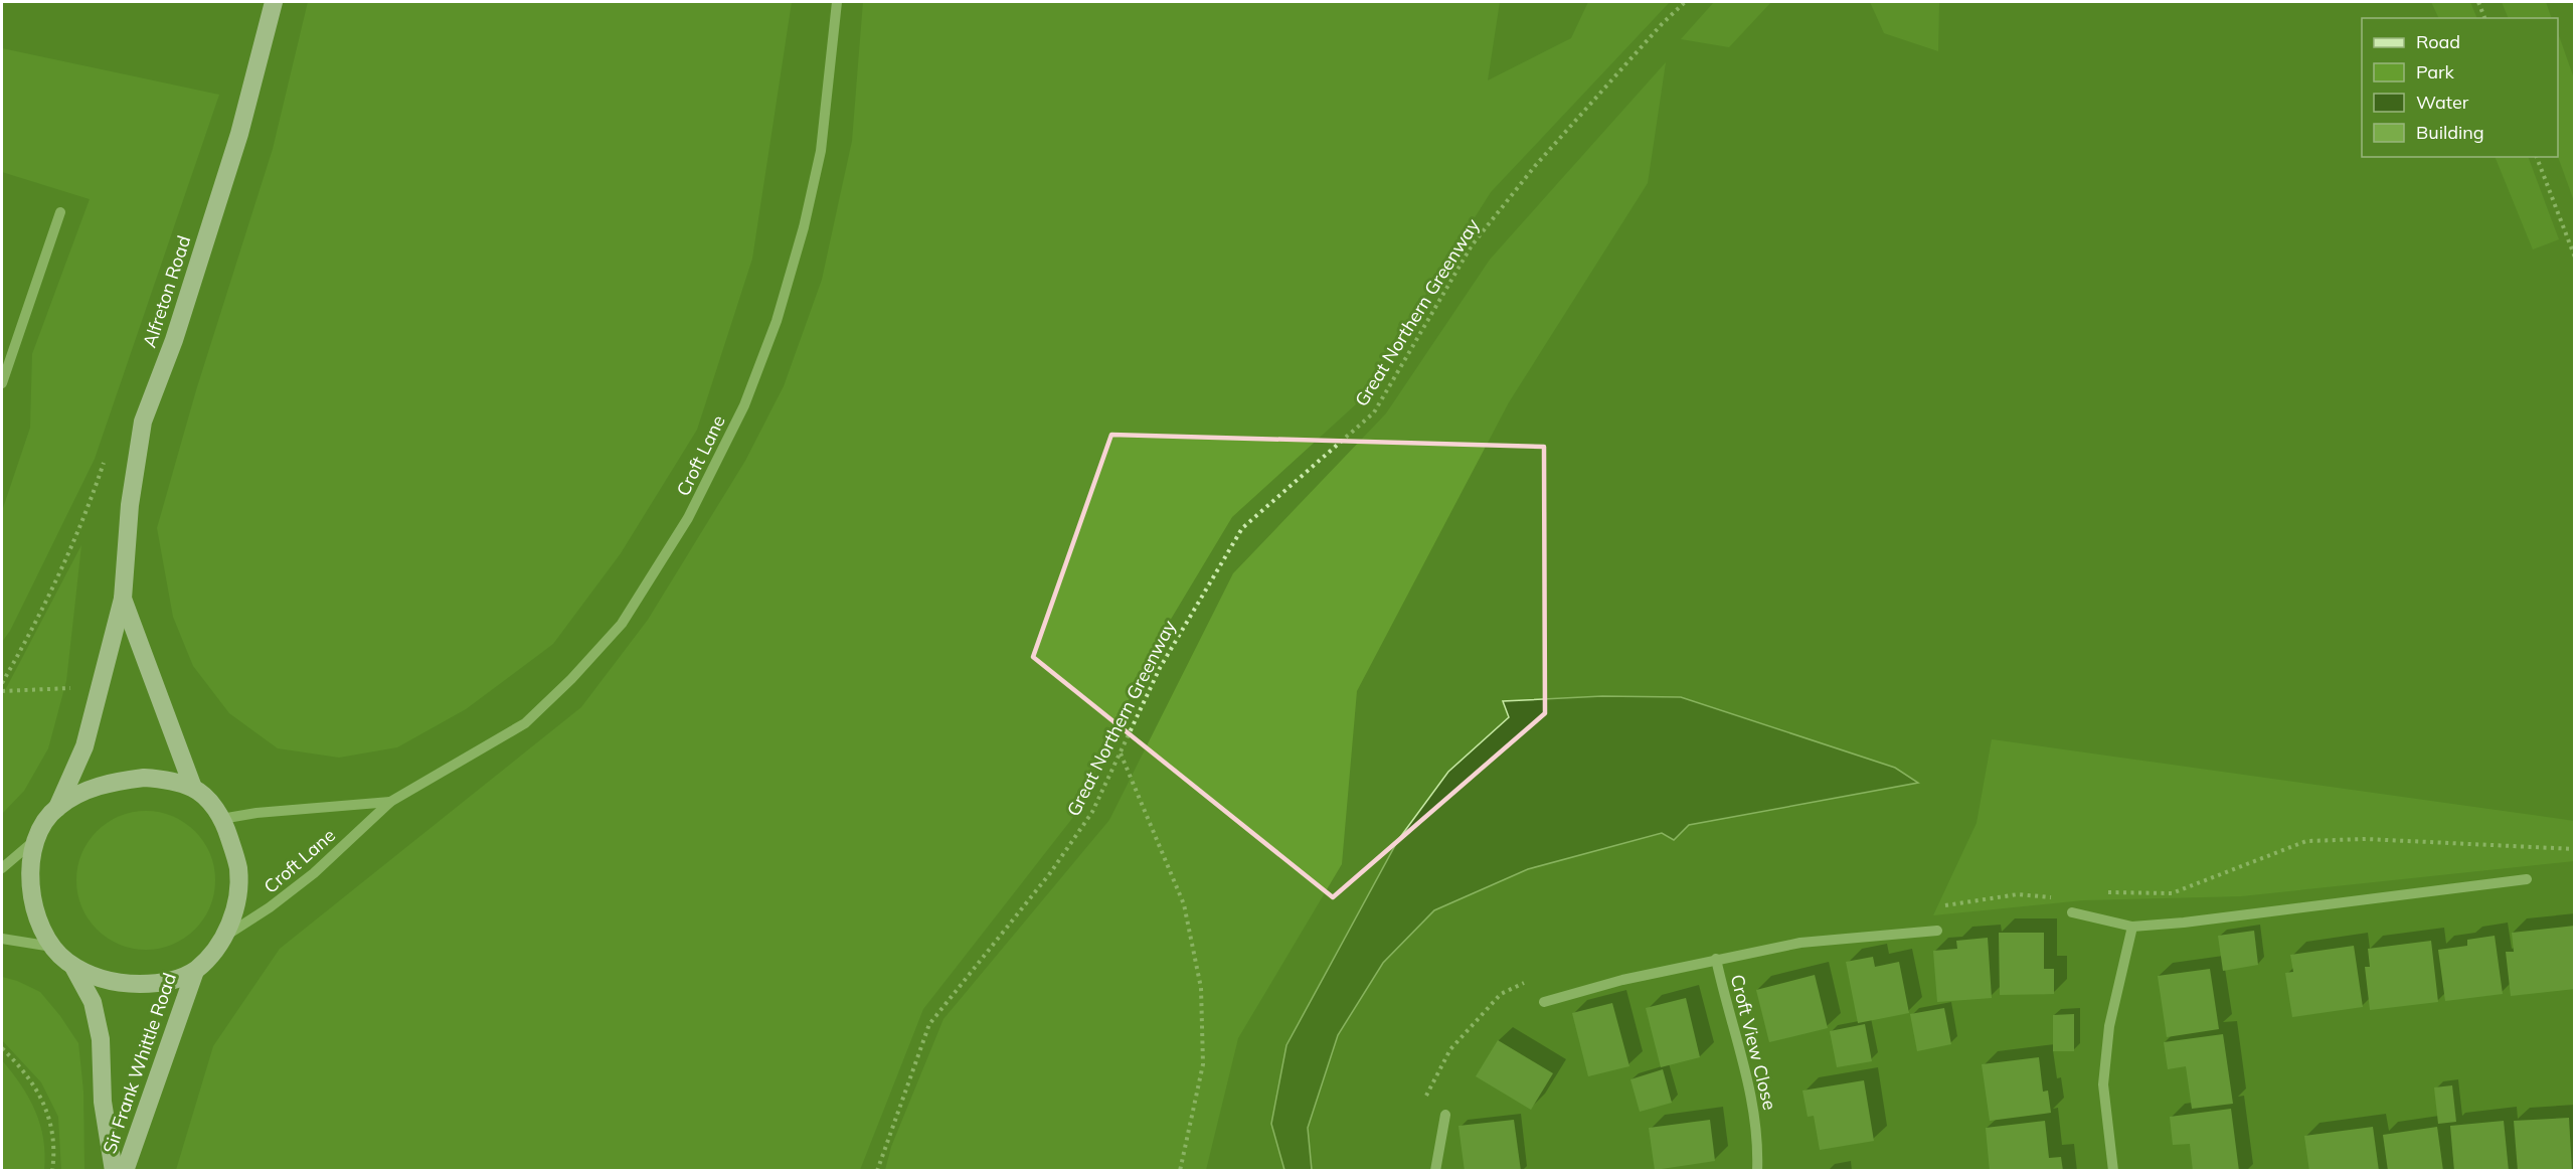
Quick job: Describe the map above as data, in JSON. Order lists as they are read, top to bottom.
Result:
{
  "streets": {
    "highway": ["Alfreton Road", "Sir Frank Whittle Road"],
    "street": ["Croft Lane", "Croft View Close"],
    "path": ["Great Northern Greenway"]
  },
  "crossings": [
    ["Alfreton Road", "Croft Lane"],
    ["Alfreton Road", "Sir Frank Whittle Road"],
    ["Croft Lane", "Sir Frank Whittle Road"]
  ],
  "legend": [
    "Road",
    "Park",
    "Water",
    "Building"
  ]
}
